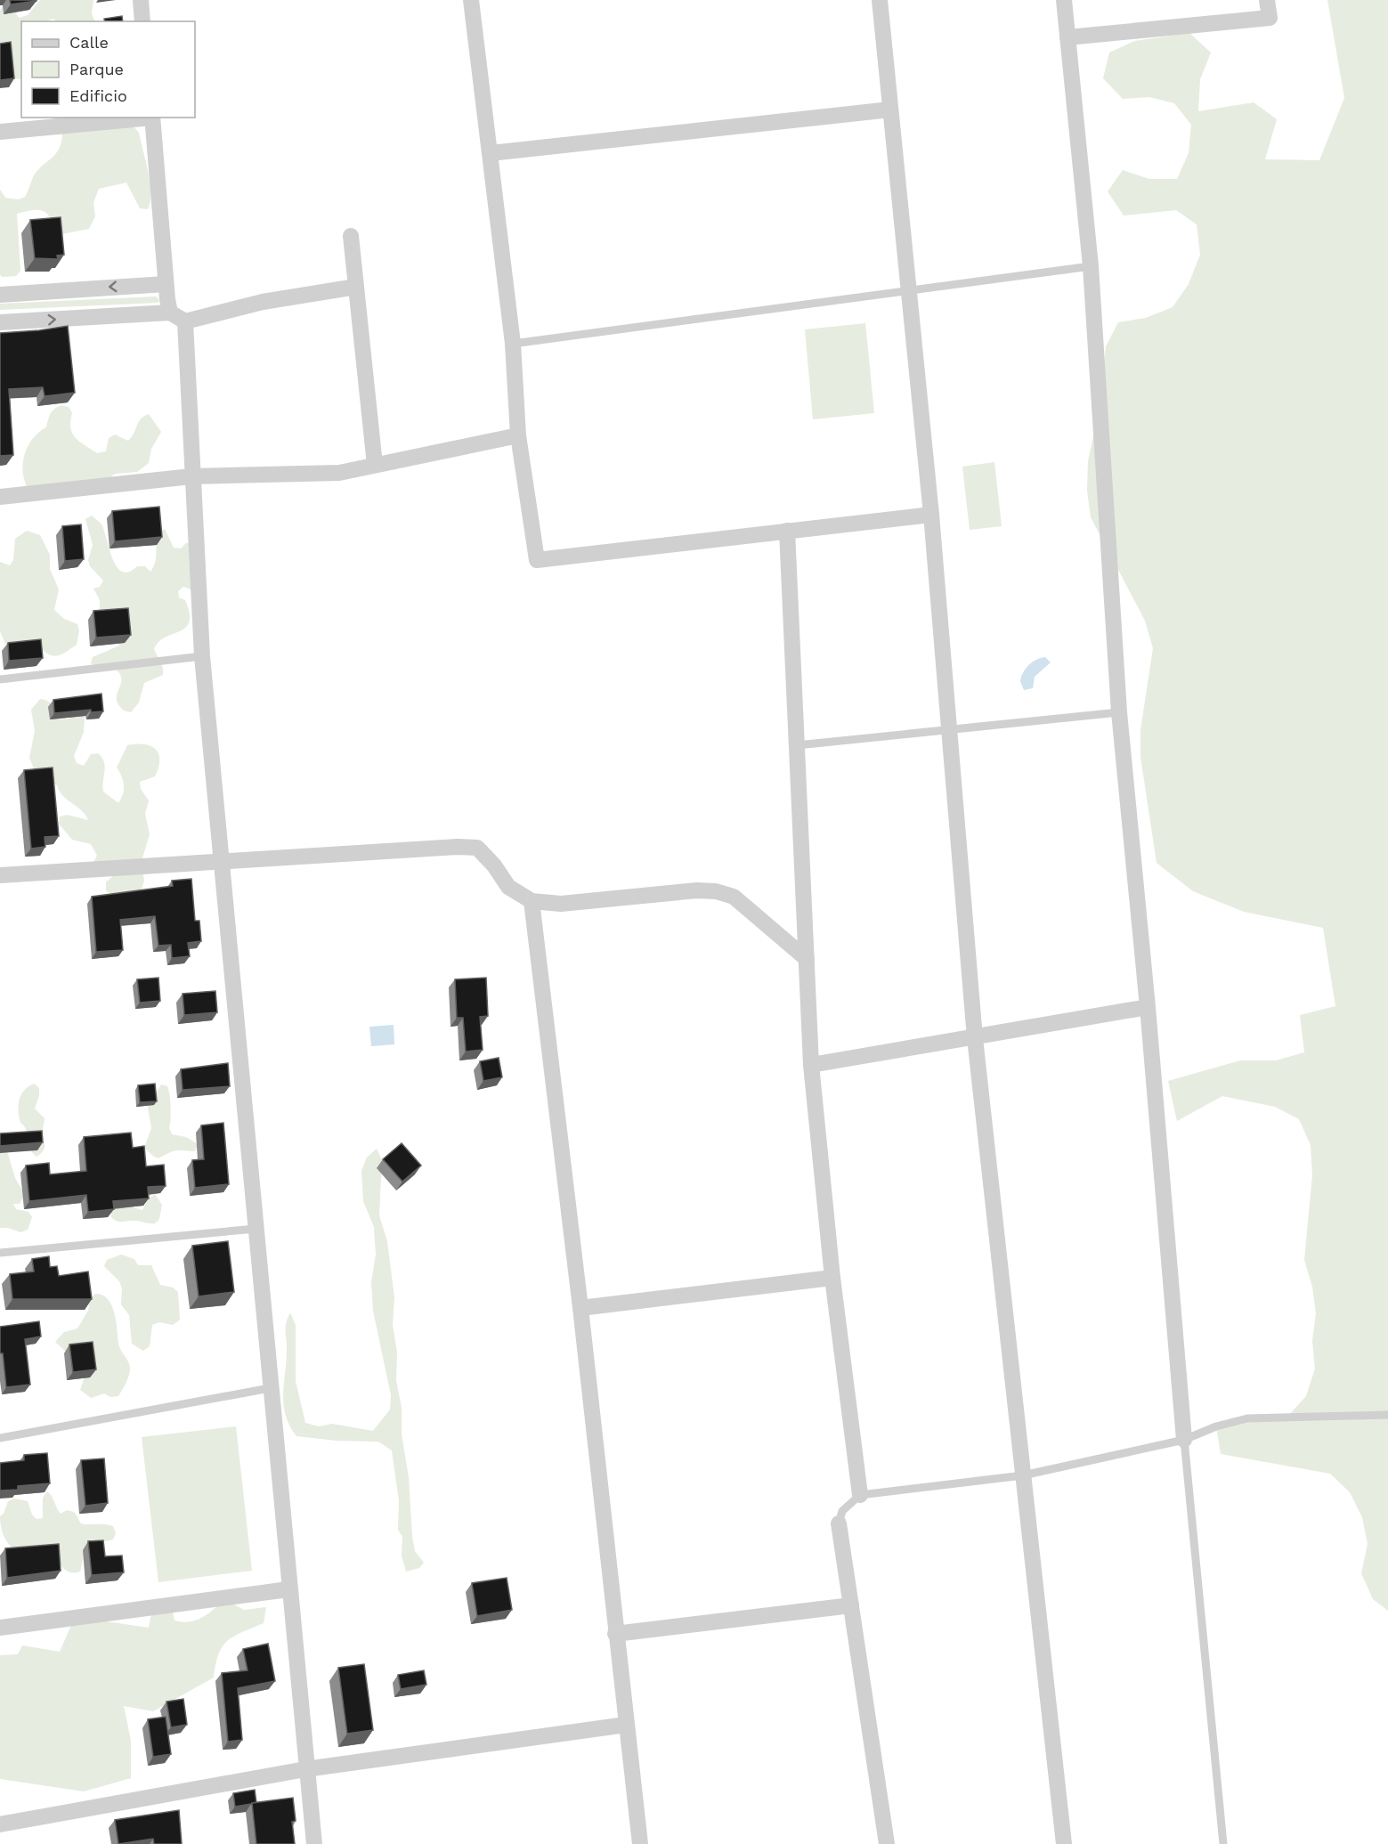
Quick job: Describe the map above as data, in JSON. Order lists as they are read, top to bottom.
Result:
{
  "legend": ["Calle", "Parque", "Edificio"]
}
